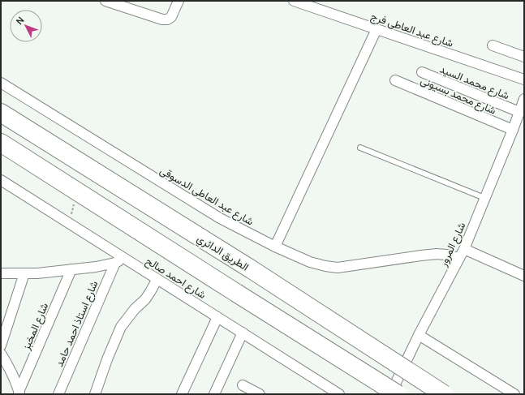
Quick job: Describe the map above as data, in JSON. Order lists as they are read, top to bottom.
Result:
{
  "streets": {
    "highway": ["الطريق الدائري"],
    "street": [
      "شارع عبد العاطى فرج",
      "شارع محمد السيد",
      "شارع محمد بسيونى",
      "شارع عبد العاطى الدسوقى",
      "شارع المرور",
      "شارع احمد صالح",
      "شارع استاذ احمد حامد",
      "شارع المخبز"
    ]
  },
  "crossings": [
    ["شارع محمد السيد", "شارع المرور"],
    ["شارع محمد بسيونى", "شارع المرور"],
    ["شارع عبد العاطى الدسوقى", "شارع المرور"]
  ],
  "north": "top left"
}
